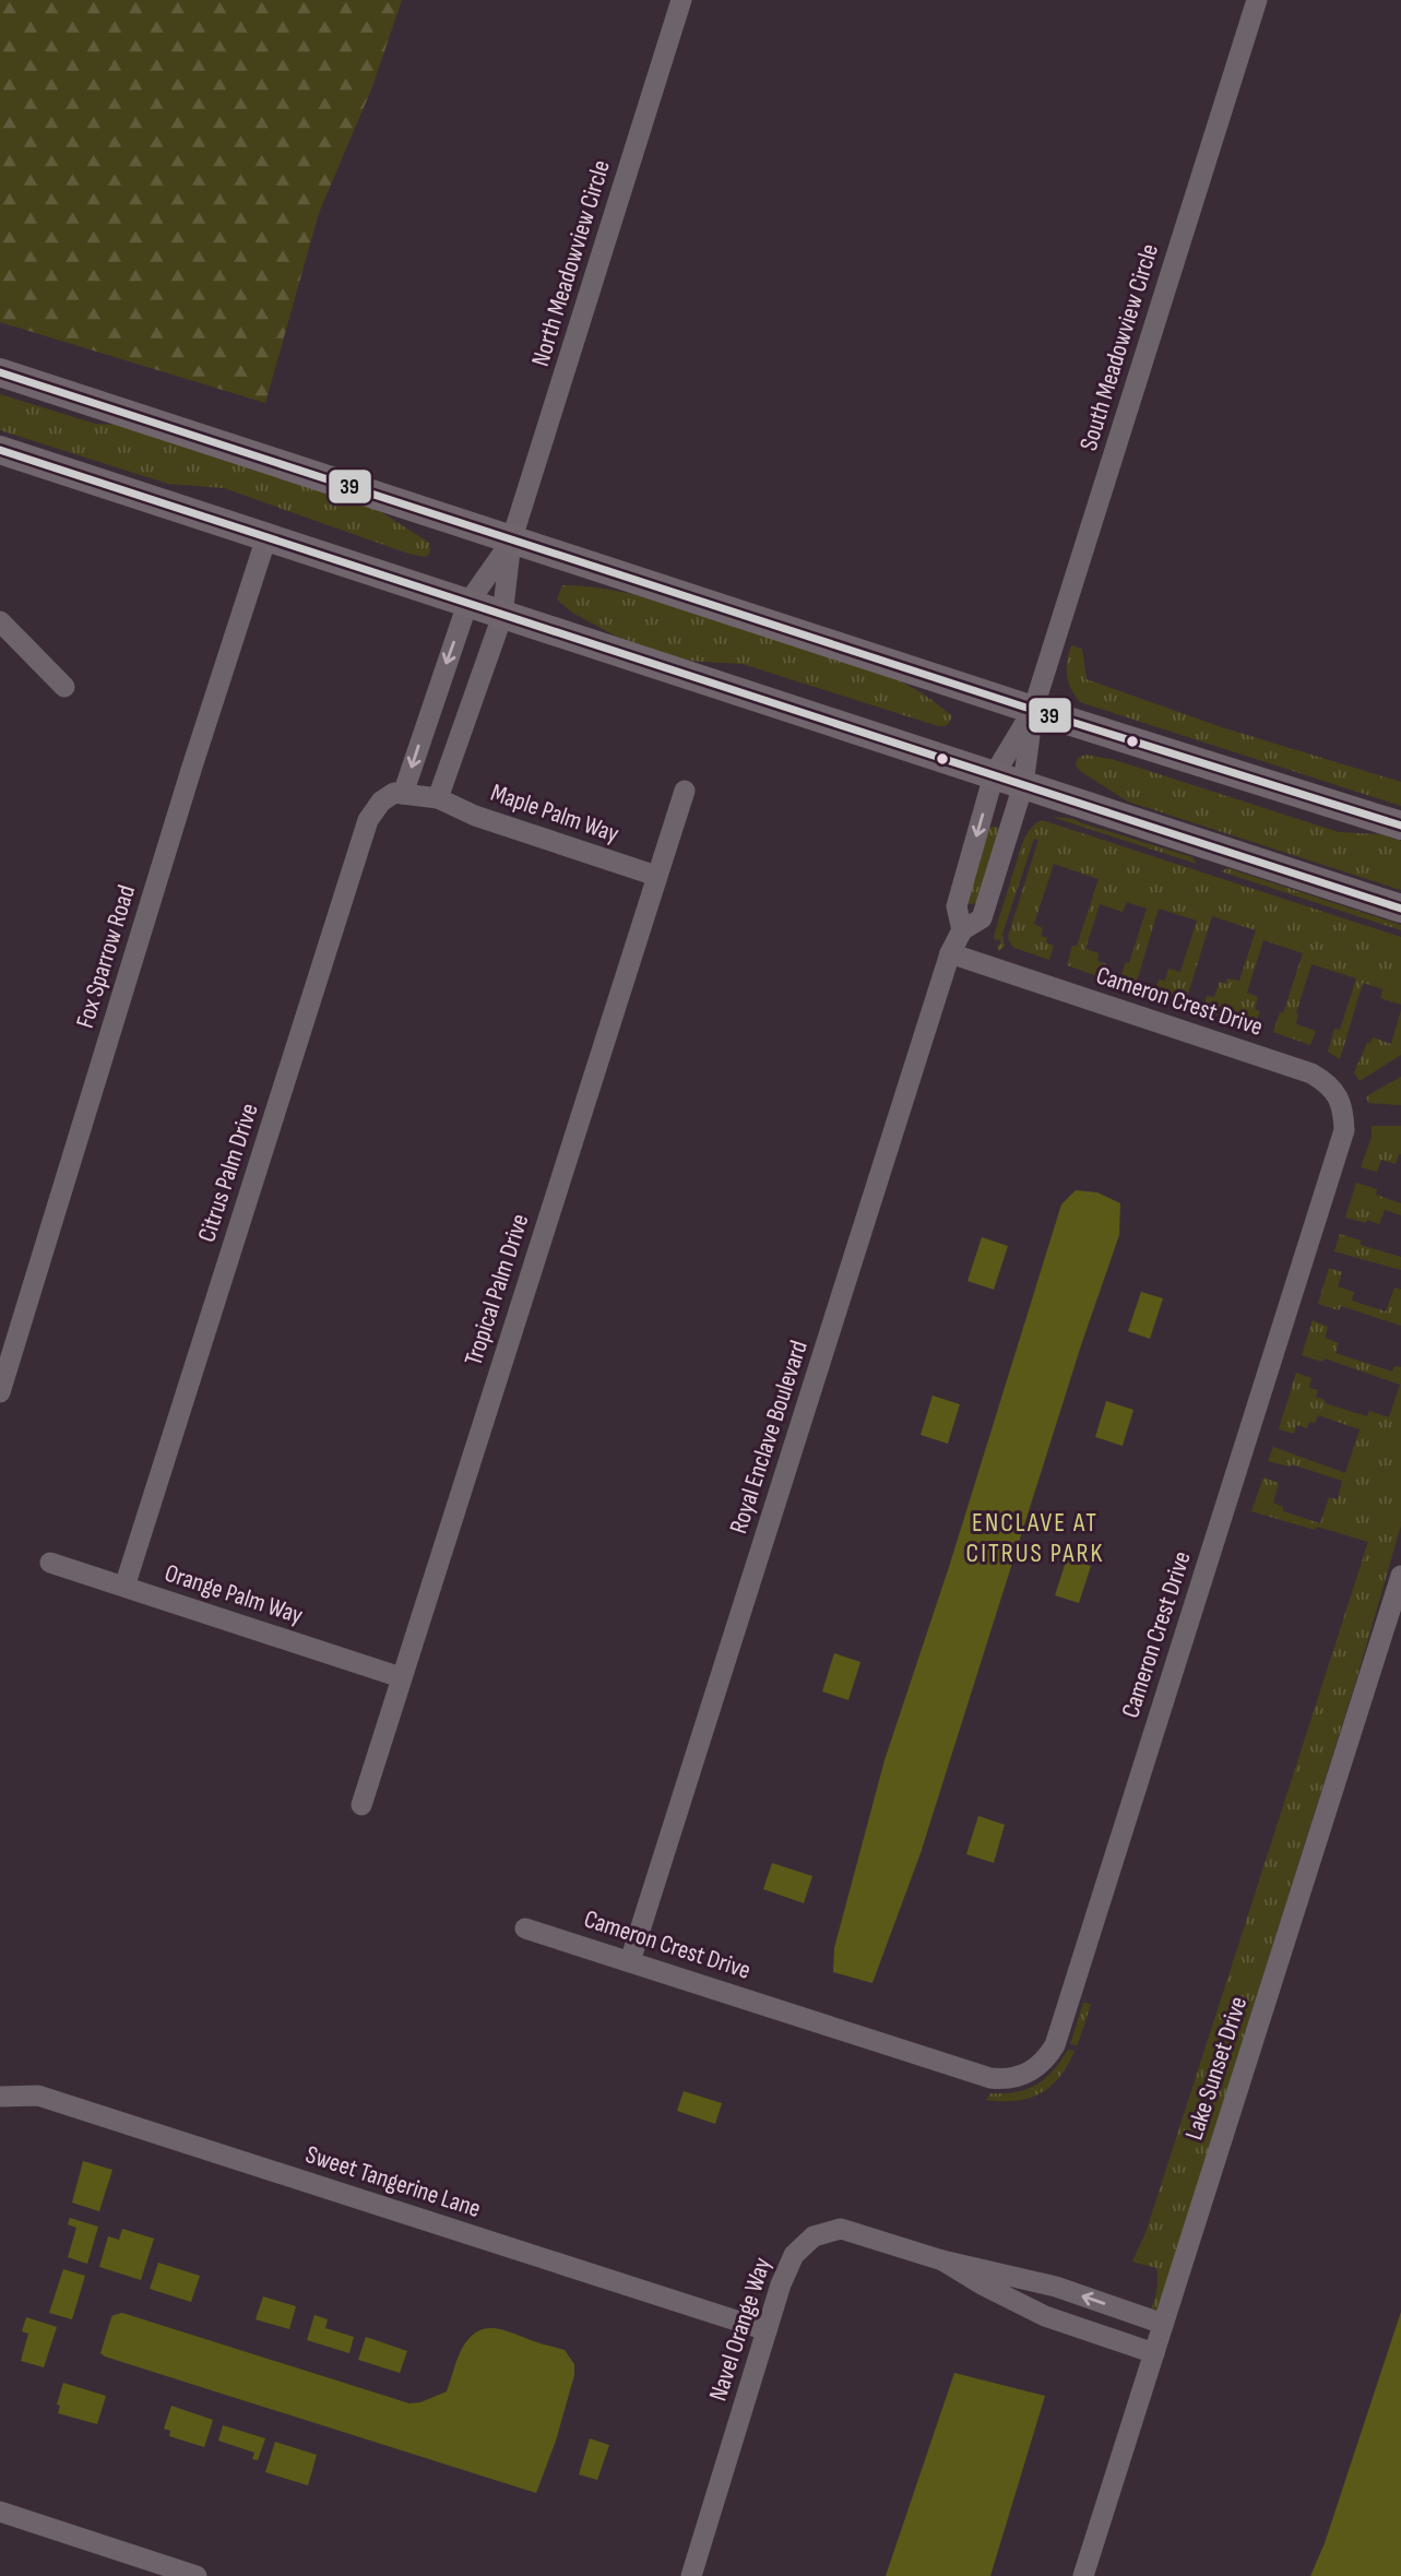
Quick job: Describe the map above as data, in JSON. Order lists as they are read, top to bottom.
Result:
{
  "streets": {
    "street": [
      "North Meadowview Circle",
      "South Meadowview Circle",
      "Maple Palm Way",
      "Fox Sparrow Road",
      "Cameron Crest Drive",
      "Citrus Palm Drive",
      "Tropical Palm Drive",
      "Royal Enclave Boulevard",
      "Orange Palm Way",
      "Lake Sunset Drive",
      "Sweet Tangerine Lane",
      "Navel Orange Way"
    ]
  },
  "crossings": [
    ["South Meadowview Circle", "Royal Enclave Boulevard"],
    ["Maple Palm Way", "Tropical Palm Drive"],
    ["Cameron Crest Drive", "Royal Enclave Boulevard"],
    ["Citrus Palm Drive", "Orange Palm Way"],
    ["Tropical Palm Drive", "Orange Palm Way"],
    ["Sweet Tangerine Lane", "Navel Orange Way"]
  ],
  "districts": ["ENCLAVE AT CITRUS PARK"],
  "lines": ["transit line 39"]
}
